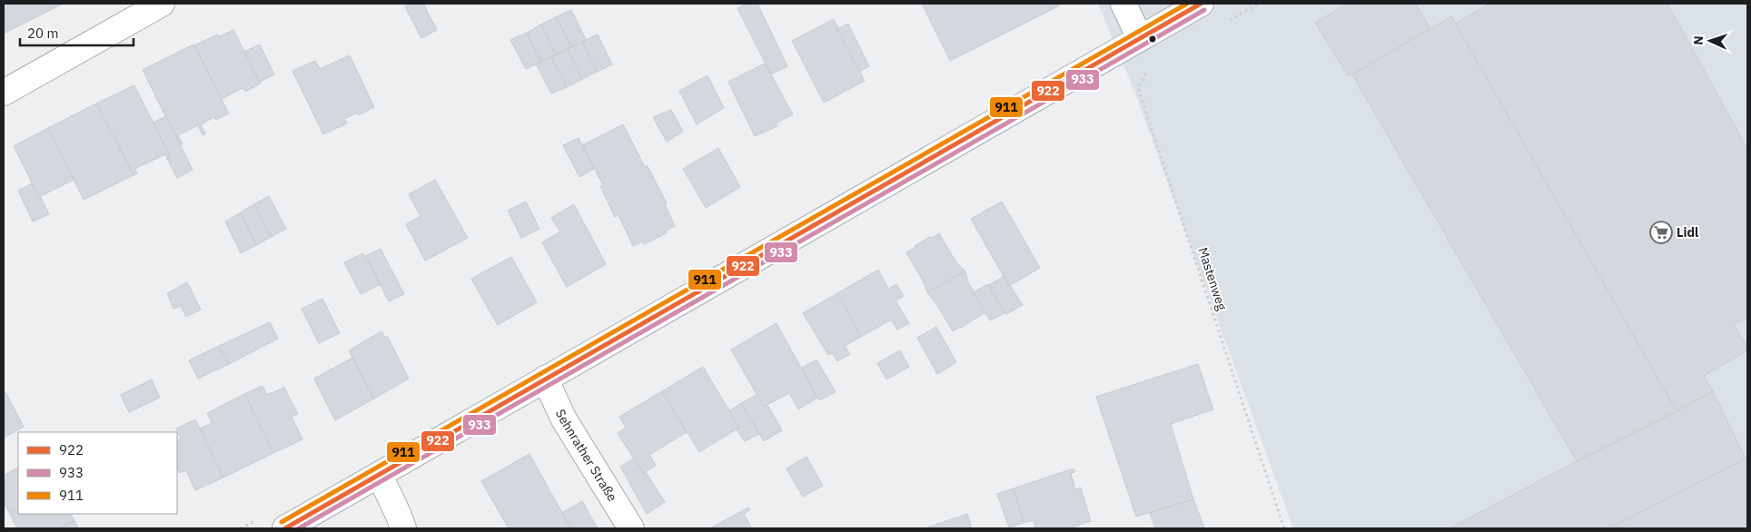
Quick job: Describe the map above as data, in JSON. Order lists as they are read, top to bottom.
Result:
{
  "streets": {
    "street": ["Sehnrather Straße"],
    "path": ["Mastenweg"]
  },
  "places": {
    "supermarket": ["Lidl"]
  },
  "lines": ["transit line 922", "transit line 911", "transit line 933"],
  "legend": ["922", "933", "911"],
  "scale_bar": "20 m",
  "north": "left"
}
